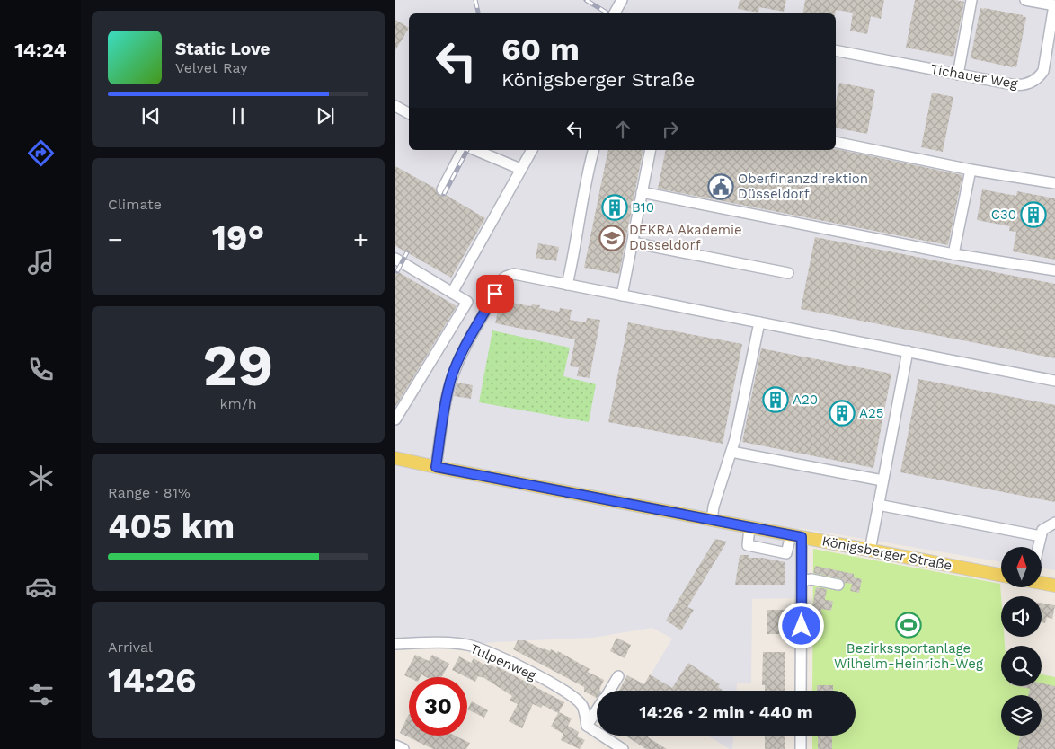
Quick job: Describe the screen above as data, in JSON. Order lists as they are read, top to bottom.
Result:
{
  "streets": {
    "main road": ["Königsberger Straße"],
    "street": ["Tichauer Weg", "Tulpenweg"]
  },
  "places": {
    "public building": ["Oberfinanzdirektion Düsseldorf"],
    "building": [
      "B10",
      "C30",
      "A20",
      "A25"
    ],
    "school or university": ["DEKRA Akademie Düsseldorf"],
    "sports": ["Bezirkssportanlage Wilhelm-Heinrich-Weg"]
  },
  "north": "top",
  "page": {
    "tabs": "14:24",
    "turn": ["60 m", "Königsberger Straße"],
    "song": ["Static Love", "Velvet Ray"],
    "tile": [
      "Climate",
      ["29", "km/h"],
      ["Range · 81%", "405 km"],
      ["Arrival", "14:26"]
    ],
    "heat": ["−", "19°", "+"],
    "limit": "30",
    "trip": "14:26 · 2 min · 440 m"
  }
}
